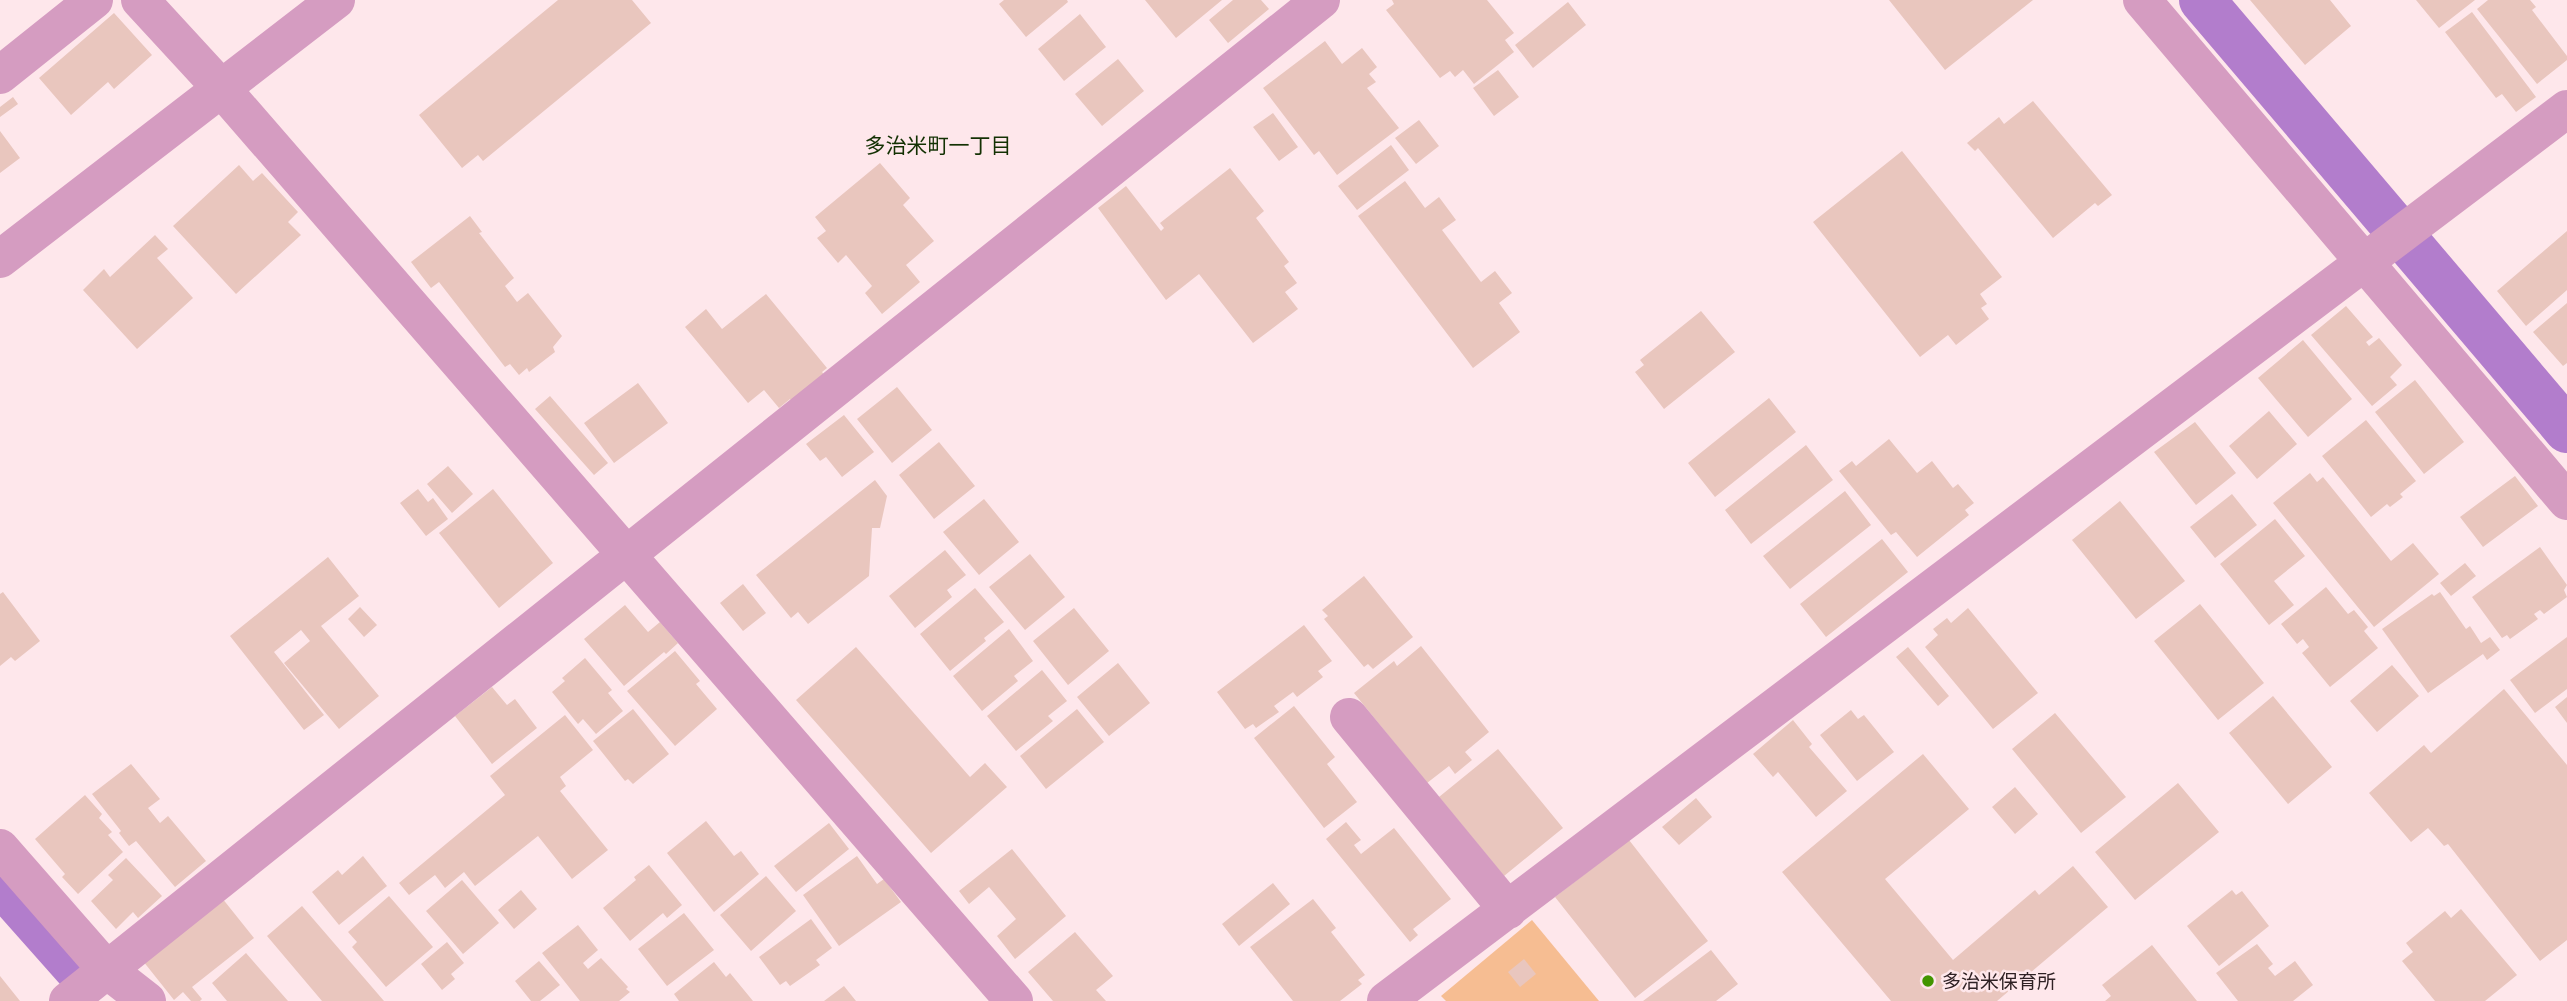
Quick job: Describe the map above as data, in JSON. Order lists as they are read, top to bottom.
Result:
{
  "districts": ["多治米町一丁目"],
  "places": ["多治米保育所"]
}
